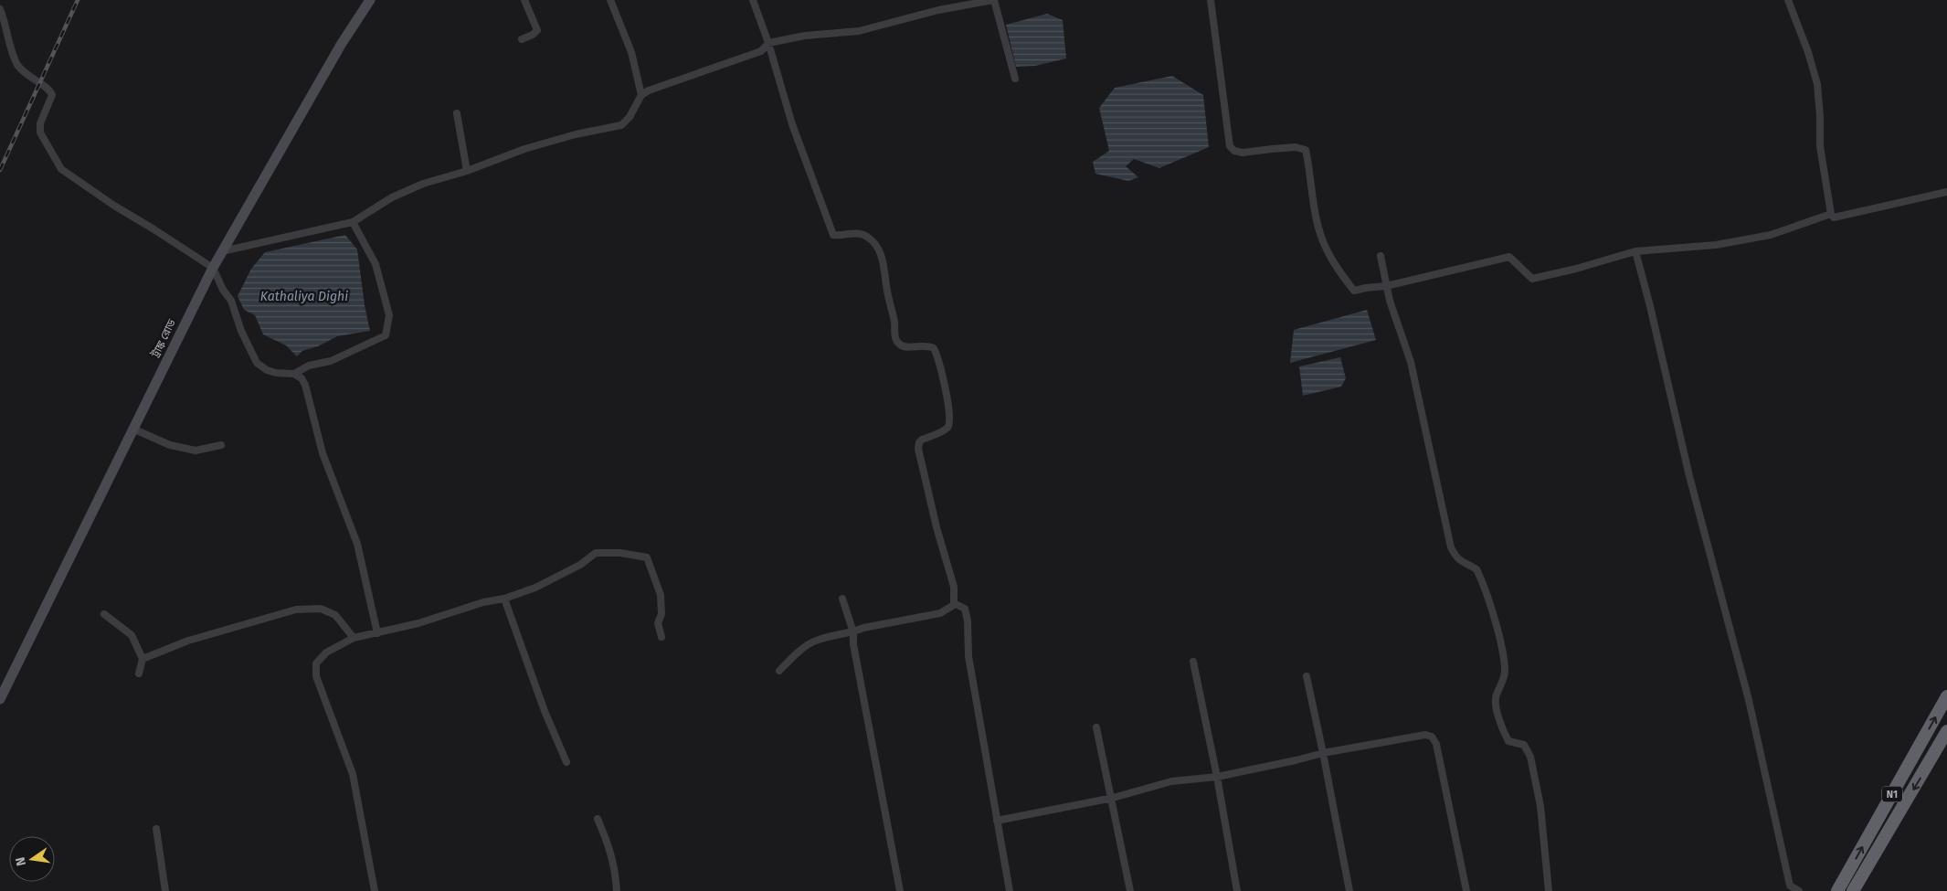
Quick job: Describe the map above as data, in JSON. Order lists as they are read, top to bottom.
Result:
{
  "streets": {
    "highway": ["N1"],
    "main road": ["ট্রাঙ্ক রোড"]
  },
  "water": ["Kathaliya Dighi"],
  "north": "left"
}
